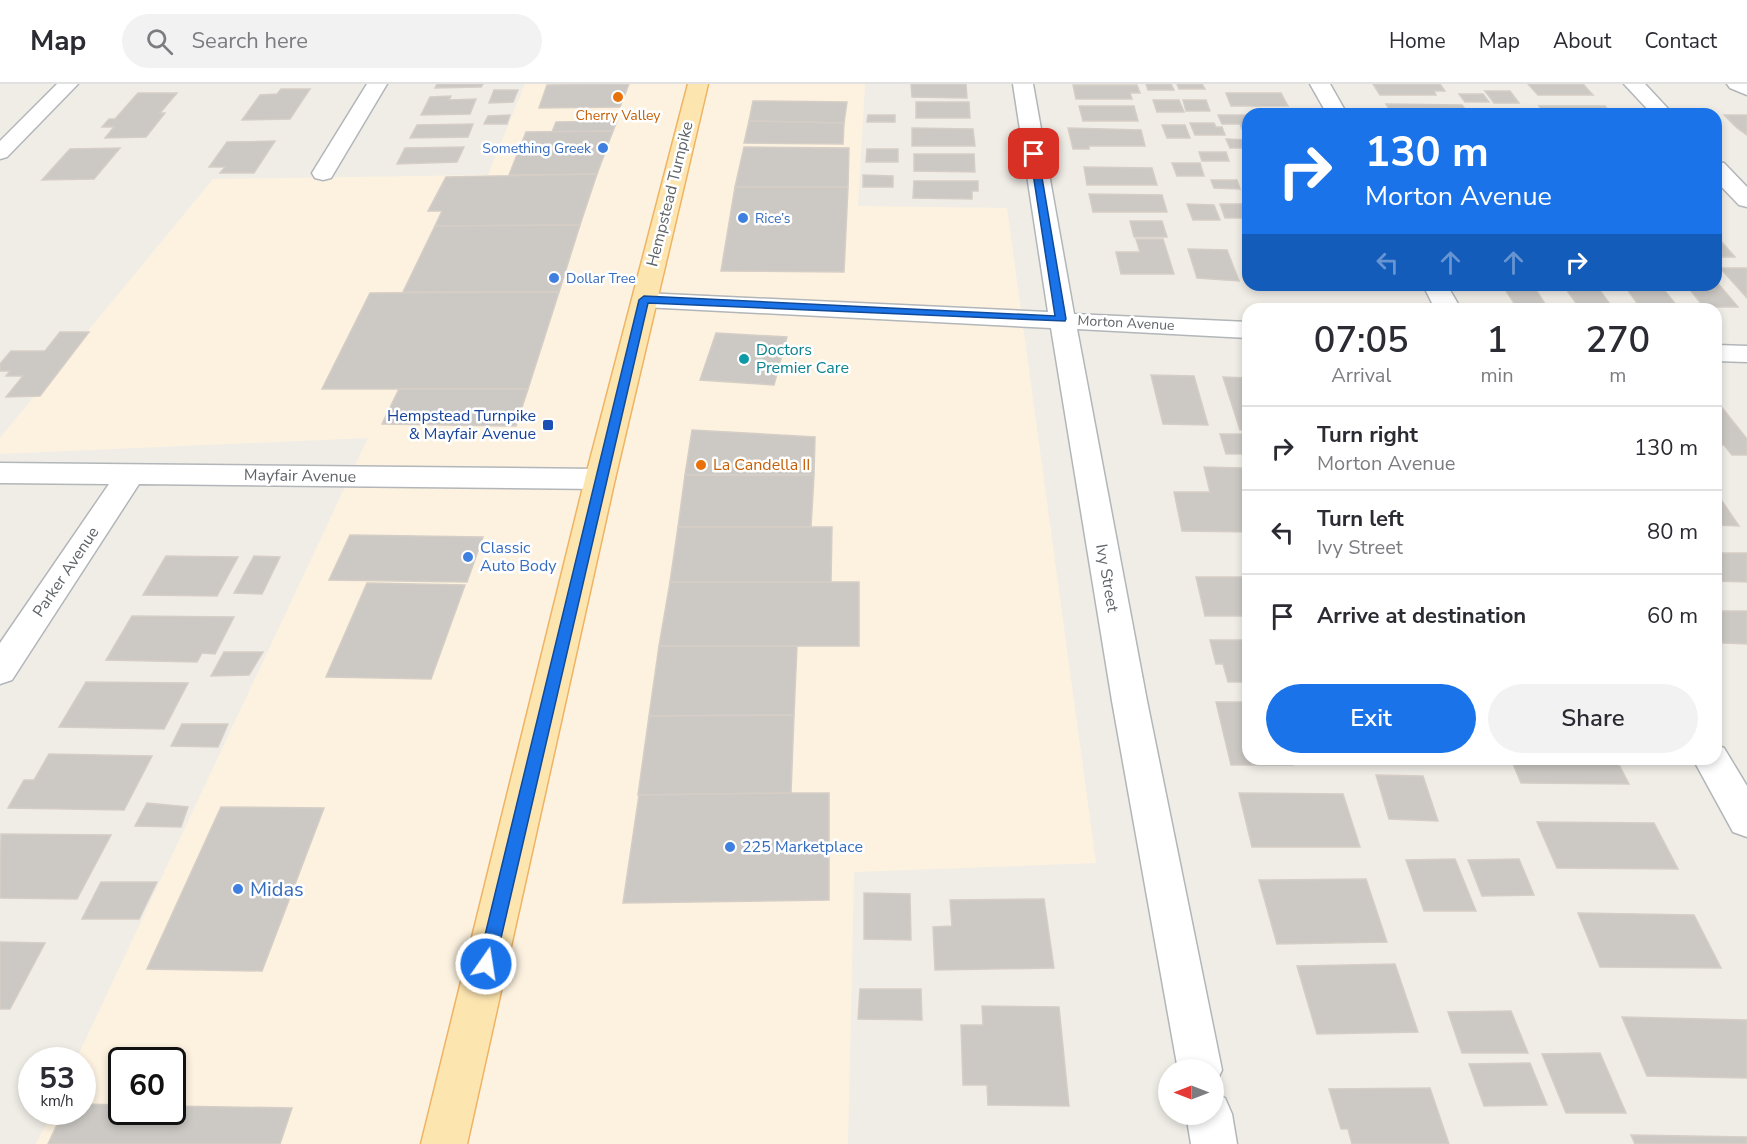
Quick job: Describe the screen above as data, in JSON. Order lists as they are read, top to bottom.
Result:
{
  "streets": {
    "main road": ["Hempstead Turnpike"],
    "street": [
      "Morton Avenue",
      "Mayfair Avenue",
      "Parker Avenue",
      "Ivy Street"
    ]
  },
  "crossings": [
    ["Hempstead Turnpike", "Morton Avenue"],
    ["Hempstead Turnpike", "Mayfair Avenue"],
    ["Morton Avenue", "Ivy Street"],
    ["Mayfair Avenue", "Parker Avenue"]
  ],
  "places": {
    "other": [
      "Cherry Valley",
      "Something Greek",
      "Rice’s",
      "Dollar Tree",
      "Doctors Premier Care",
      "La Candella II",
      "Classic Auto Body",
      "225 Marketplace",
      "Midas"
    ],
    "transit": ["Hempstead Turnpike & Mayfair Avenue"]
  },
  "north": "left",
  "page": {
    "header": "Map",
    "search": "Search here",
    "nav": [
      "Home",
      "Map",
      "About",
      "Contact"
    ],
    "turn": ["130 m", "Morton Avenue"],
    "eta": [
      "07:05",
      "Arrival",
      "1",
      "min",
      "270",
      "m"
    ],
    "list": [
      {
        "name": "Turn right",
        "note": "Morton Avenue",
        "value": "130 m"
      },
      {
        "name": "Turn left",
        "note": "Ivy Street",
        "value": "80 m"
      },
      {
        "name": "Arrive at destination",
        "value": "60 m"
      }
    ],
    "buttons": ["Exit", "Share"],
    "speed": "53 km/h",
    "limit": "60"
  }
}
